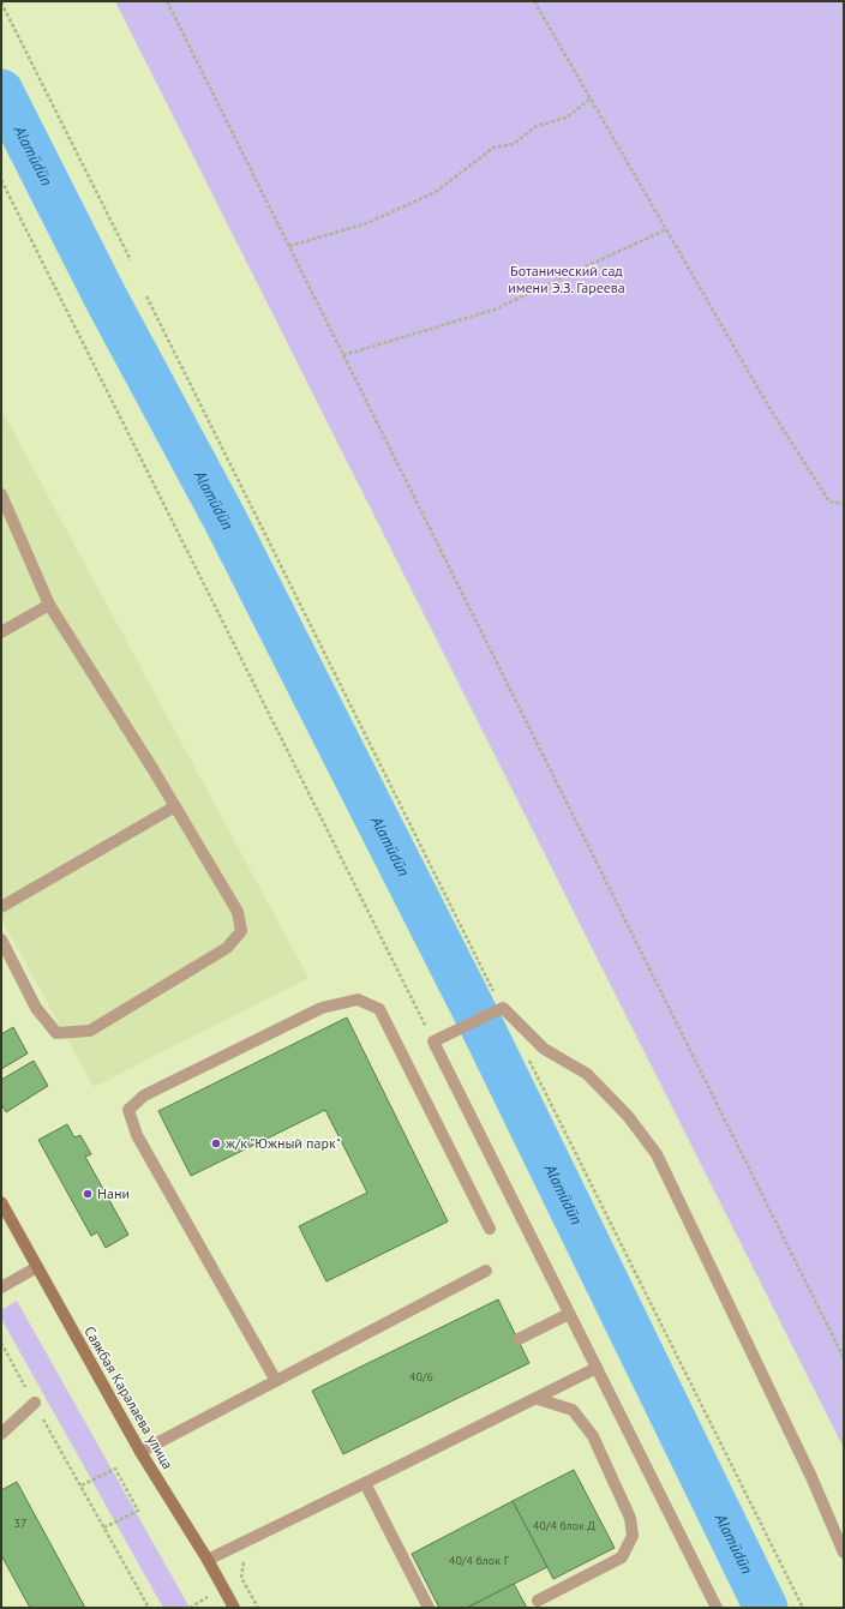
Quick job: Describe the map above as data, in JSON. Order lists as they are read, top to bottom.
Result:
{
  "streets": {
    "main road": ["Саякбая Каралаева улица"]
  },
  "water": ["Alamüdün"],
  "parks": ["Ботанический сад имени Э.З. Гареева"],
  "places": ["ж/к \"Южный парк\"", "Нани"],
  "house_numbers": [
    "40/6",
    "37",
    "40/4 блок Д",
    "40/4 блок Г"
  ]
}
